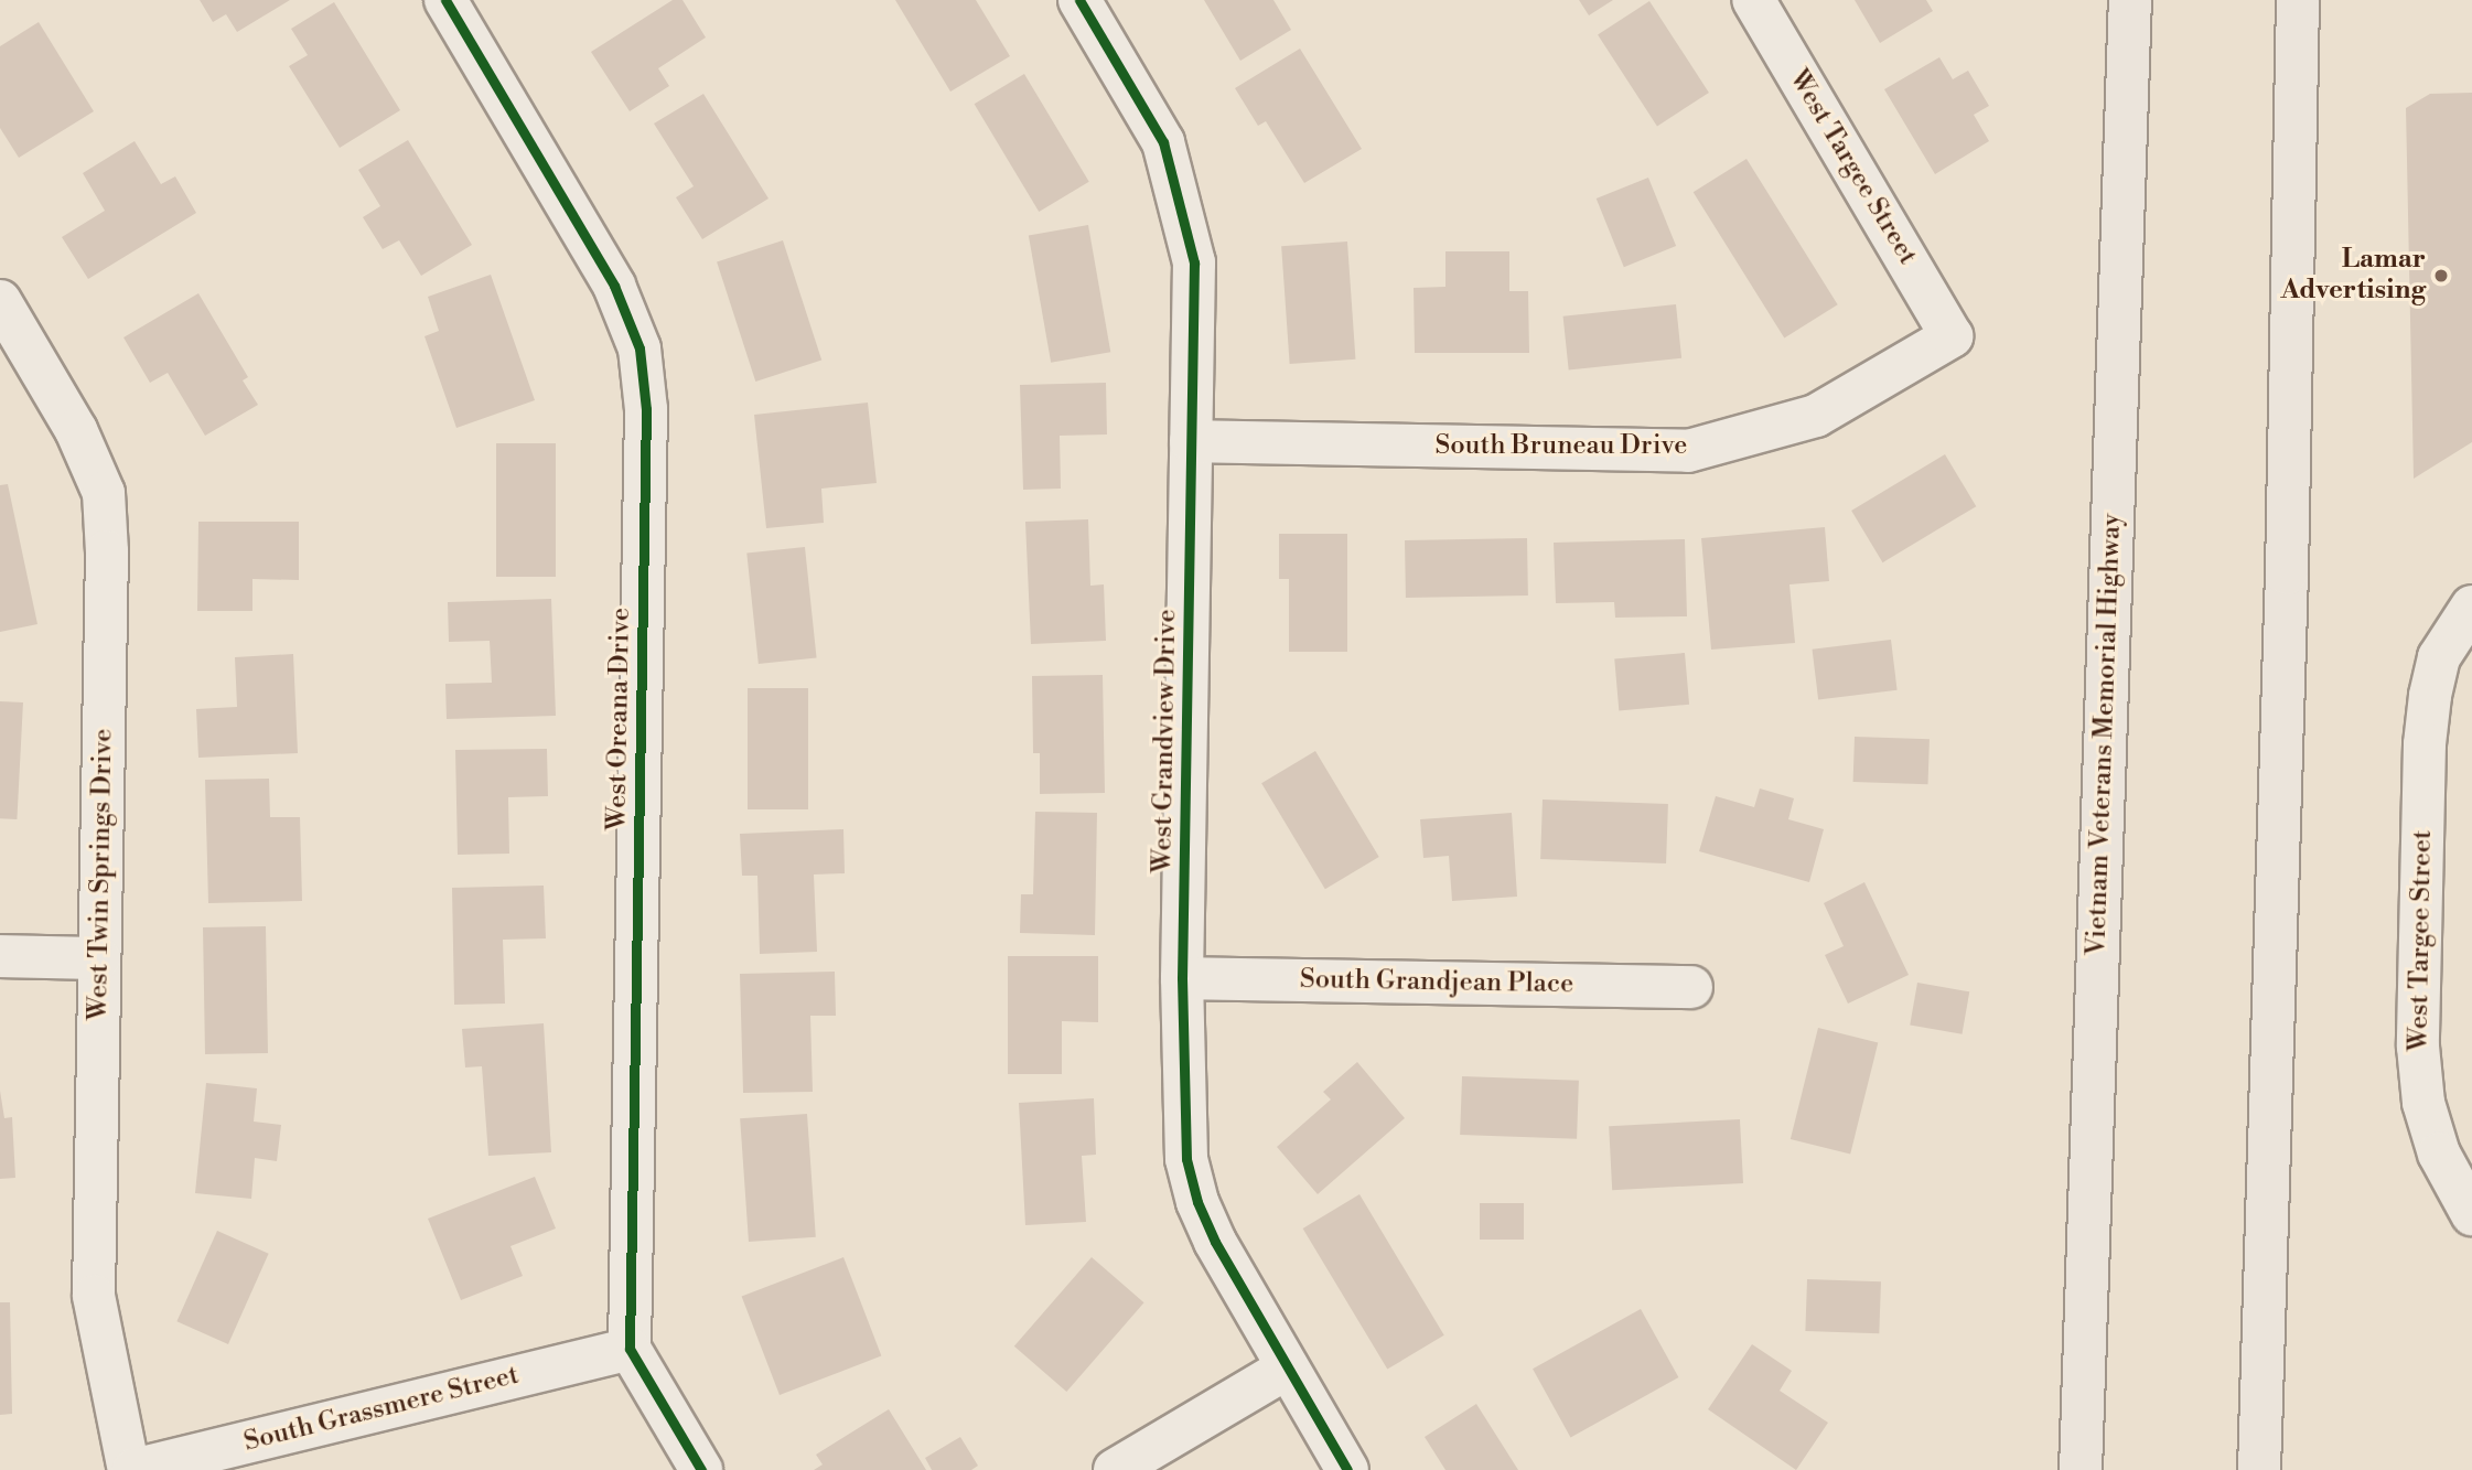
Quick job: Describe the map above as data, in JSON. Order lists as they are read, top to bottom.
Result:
{
  "streets": {
    "highway": ["Vietnam Veterans Memorial Highway"],
    "street": [
      "West Targee Street",
      "South Bruneau Drive",
      "West Oreana Drive",
      "West Grandview Drive",
      "West Twin Springs Drive",
      "South Grandjean Place",
      "South Grassmere Street"
    ]
  },
  "crossings": [
    ["West Targee Street", "South Bruneau Drive"],
    ["South Bruneau Drive", "West Grandview Drive"],
    ["West Oreana Drive", "South Grassmere Street"],
    ["West Grandview Drive", "South Grandjean Place"],
    ["West Twin Springs Drive", "South Grassmere Street"]
  ],
  "places": ["Lamar Advertising"]
}
